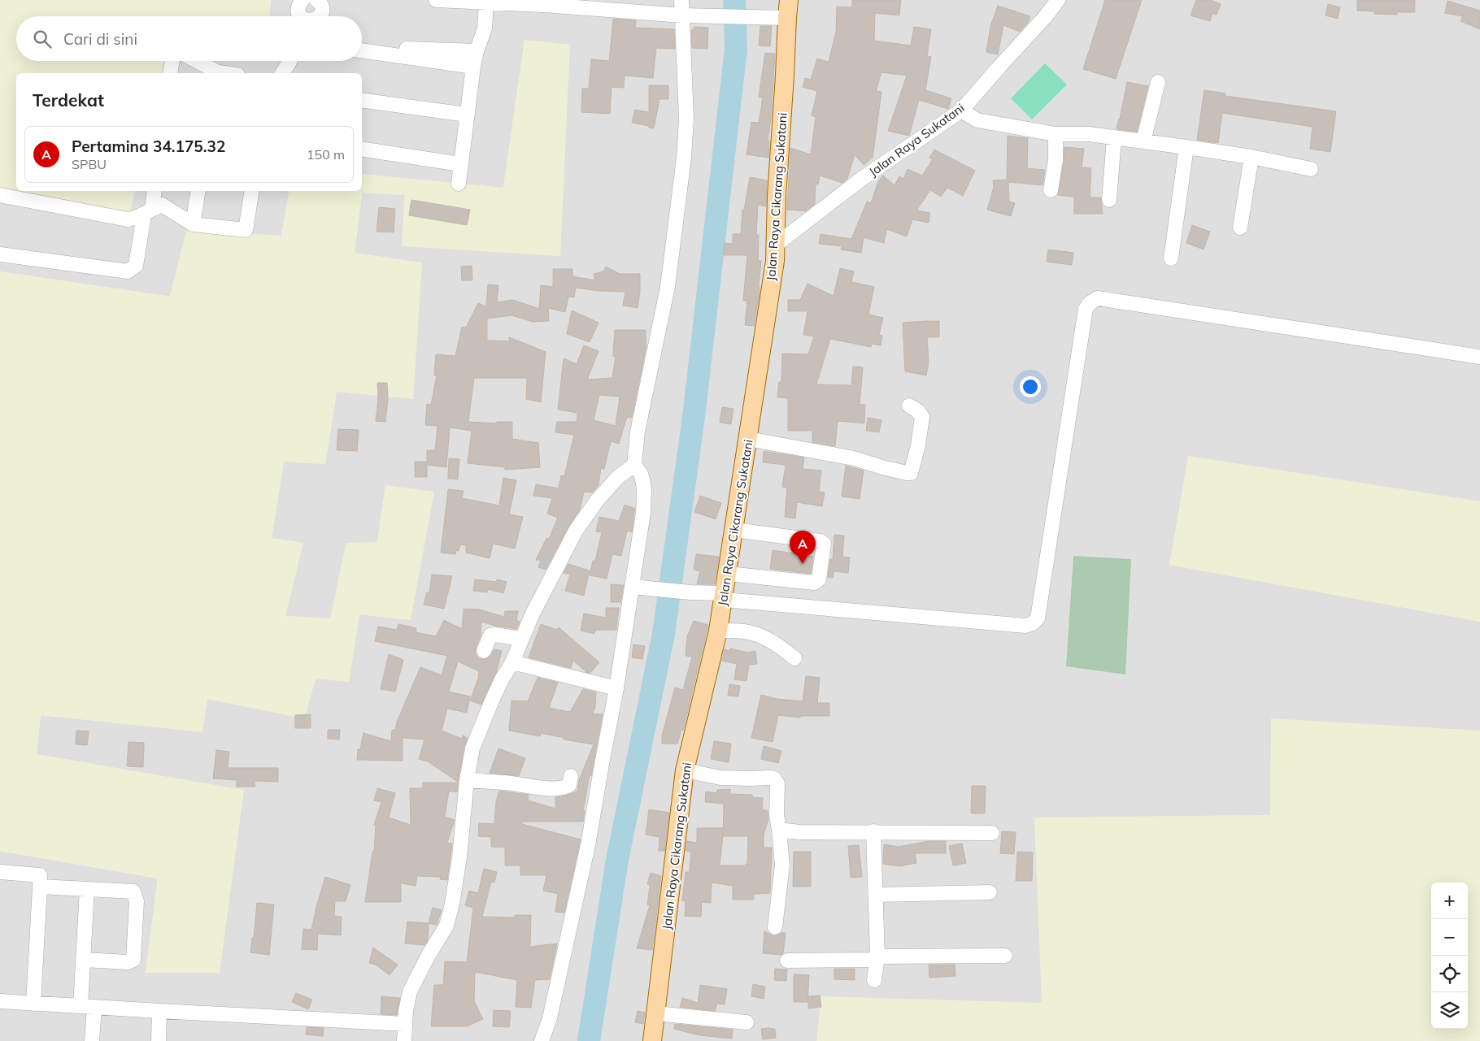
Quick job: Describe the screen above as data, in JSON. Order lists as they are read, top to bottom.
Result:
{
  "streets": {
    "main road": ["Jalan Raya Cikarang Sukatani"],
    "street": ["Jalan Raya Sukatani"]
  },
  "crossings": [
    ["Jalan Raya Sukatani", "Jalan Raya Cikarang Sukatani"]
  ],
  "page": {
    "search": "Cari di sini",
    "heading": "Terdekat",
    "list": [
      {
        "mark": "A",
        "name": "Pertamina 34.175.32",
        "note": "SPBU",
        "value": "150 m"
      }
    ],
    "pins": "A",
    "map_buttons": ["+", "−"]
  }
}
